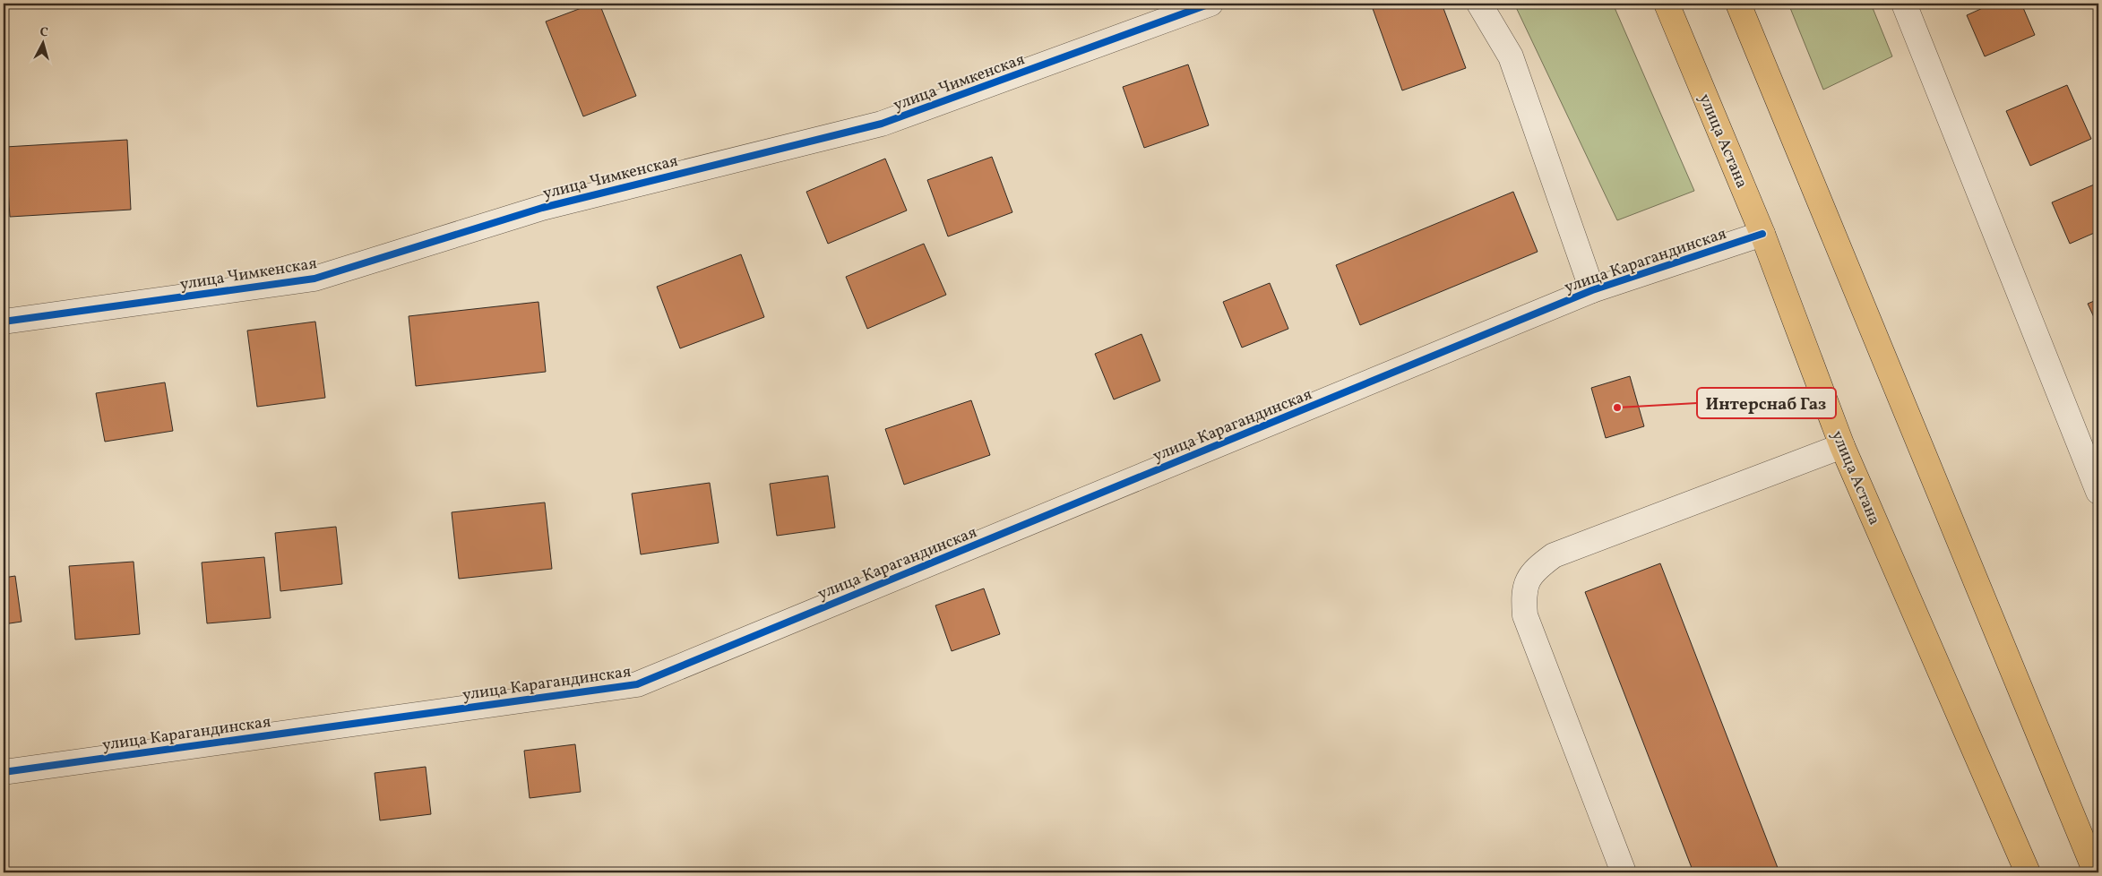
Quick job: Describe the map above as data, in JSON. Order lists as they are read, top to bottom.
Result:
{
  "streets": {
    "main road": ["улица Астана"],
    "street": ["улица Чимкенская", "улица Карагандинская"]
  },
  "crossings": [
    ["улица Астана", "улица Карагандинская"]
  ],
  "places": ["Интерснаб Газ"],
  "north": "top"
}
